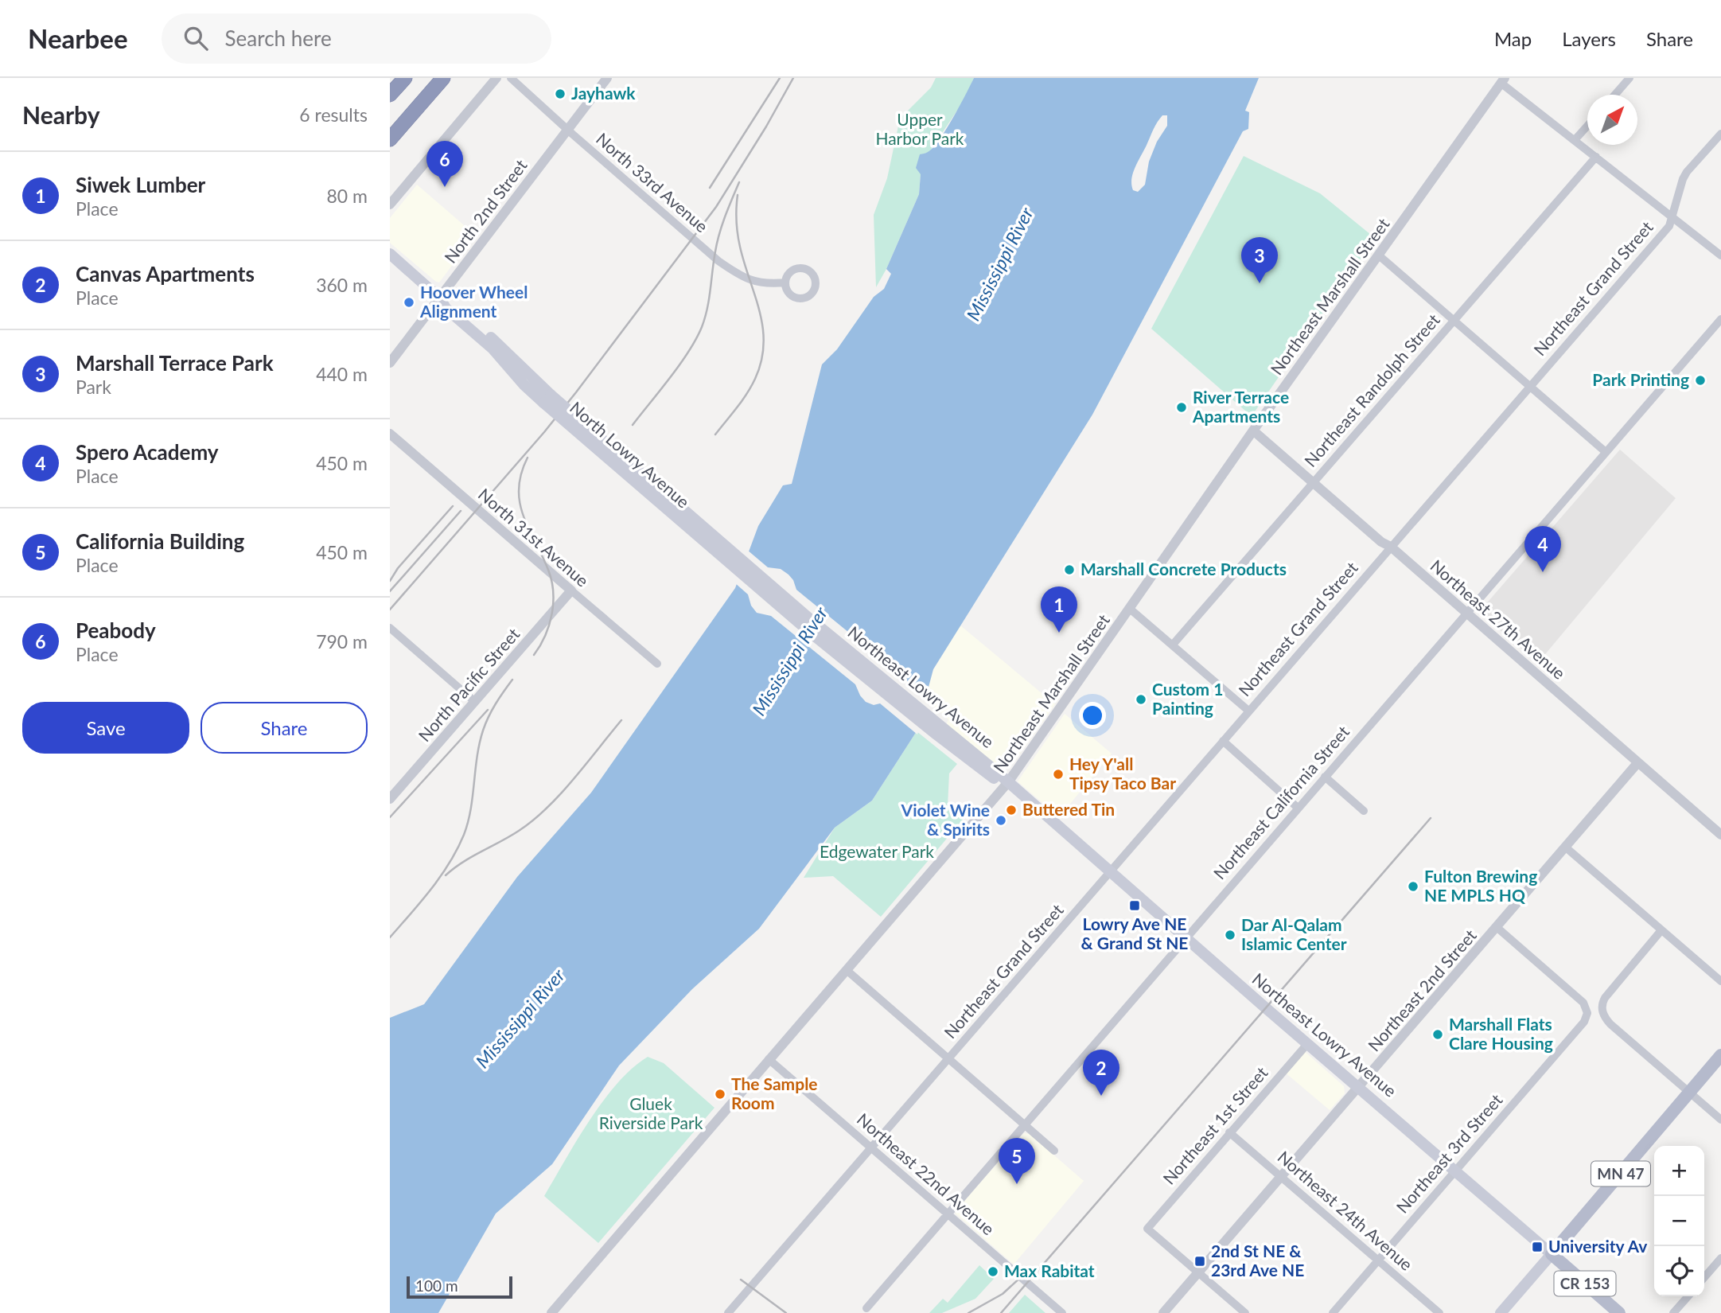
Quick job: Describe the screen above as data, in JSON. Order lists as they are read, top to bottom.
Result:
{
  "streets": {
    "main road": [
      "North Lowry Avenue",
      "Northeast Lowry Avenue",
      "MN 47",
      "CR 153"
    ],
    "street": [
      "North 33rd Avenue",
      "North 2nd Street",
      "Northeast Grand Street",
      "Northeast Marshall Street",
      "Northeast Randolph Street",
      "North 31st Avenue",
      "Northeast 27th Avenue",
      "North Pacific Street",
      "Northeast California Street",
      "Northeast 2nd Street",
      "Northeast 1st Street",
      "Northeast 3rd Street",
      "Northeast 22nd Avenue",
      "Northeast 24th Avenue"
    ]
  },
  "crossings": [
    ["North 33rd Avenue", "North 2nd Street"],
    ["North 2nd Street", "North Lowry Avenue"],
    ["Northeast Grand Street", "Northeast 27th Avenue"],
    ["Northeast Grand Street", "Northeast Lowry Avenue"],
    ["Northeast Grand Street", "Northeast 22nd Avenue"],
    ["Northeast Marshall Street", "Northeast 27th Avenue"],
    ["Northeast Marshall Street", "Northeast Lowry Avenue"],
    ["Northeast Marshall Street", "Northeast 22nd Avenue"],
    ["Northeast Randolph Street", "Northeast 27th Avenue"],
    ["North Lowry Avenue", "Northeast Lowry Avenue"],
    ["North 31st Avenue", "North Pacific Street"],
    ["Northeast 27th Avenue", "Northeast California Street"],
    ["Northeast 27th Avenue", "Northeast 2nd Street"],
    ["Northeast Lowry Avenue", "Northeast California Street"],
    ["Northeast Lowry Avenue", "Northeast 2nd Street"],
    ["Northeast Lowry Avenue", "Northeast 1st Street"],
    ["Northeast Lowry Avenue", "Northeast 3rd Street"],
    ["Northeast Lowry Avenue", "MN 47"],
    ["Northeast California Street", "Northeast 22nd Avenue"],
    ["Northeast 2nd Street", "Northeast 1st Street"],
    ["Northeast 2nd Street", "Northeast 3rd Street"],
    ["Northeast 2nd Street", "Northeast 24th Avenue"],
    ["Northeast 1st Street", "Northeast 24th Avenue"],
    ["Northeast 3rd Street", "Northeast 24th Avenue"]
  ],
  "water": ["Mississippi River"],
  "parks": ["Upper Harbor Park", "Edgewater Park", "Gluek Riverside Park"],
  "places": {
    "other": [
      "Jayhawk",
      "Hoover Wheel Alignment",
      "Park Printing",
      "River Terrace Apartments",
      "Marshall Concrete Products",
      "Custom 1 Painting",
      "Hey Y'all Tipsy Taco Bar",
      "Buttered Tin",
      "Violet Wine & Spirits",
      "Fulton Brewing NE MPLS HQ",
      "Dar Al-Qalam Islamic Center",
      "Marshall Flats Clare Housing",
      "The Sample Room",
      "Max Rabitat"
    ],
    "transit": ["Lowry Ave NE & Grand St NE", "University Av", "2nd St NE & 23rd Ave NE"]
  },
  "scale_bar": "100 m",
  "north": "top right",
  "page": {
    "header": "Nearbee",
    "search": "Search here",
    "nav": ["Map", "Layers", "Share"],
    "heading": ["Nearby", "6 results"],
    "pins": [
      "6",
      "3",
      "4",
      "1",
      "2",
      "5"
    ],
    "list": [
      {
        "mark": "1",
        "name": "Siwek Lumber",
        "note": "Place",
        "value": "80 m"
      },
      {
        "mark": "2",
        "name": "Canvas Apartments",
        "note": "Place",
        "value": "360 m"
      },
      {
        "mark": "3",
        "name": "Marshall Terrace Park",
        "note": "Park",
        "value": "440 m"
      },
      {
        "mark": "4",
        "name": "Spero Academy",
        "note": "Place",
        "value": "450 m"
      },
      {
        "mark": "5",
        "name": "California Building",
        "note": "Place",
        "value": "450 m"
      },
      {
        "mark": "6",
        "name": "Peabody",
        "note": "Place",
        "value": "790 m"
      }
    ],
    "buttons": ["Save", "Share"],
    "map_buttons": ["+", "−"],
    "scale": "100 m"
  }
}
